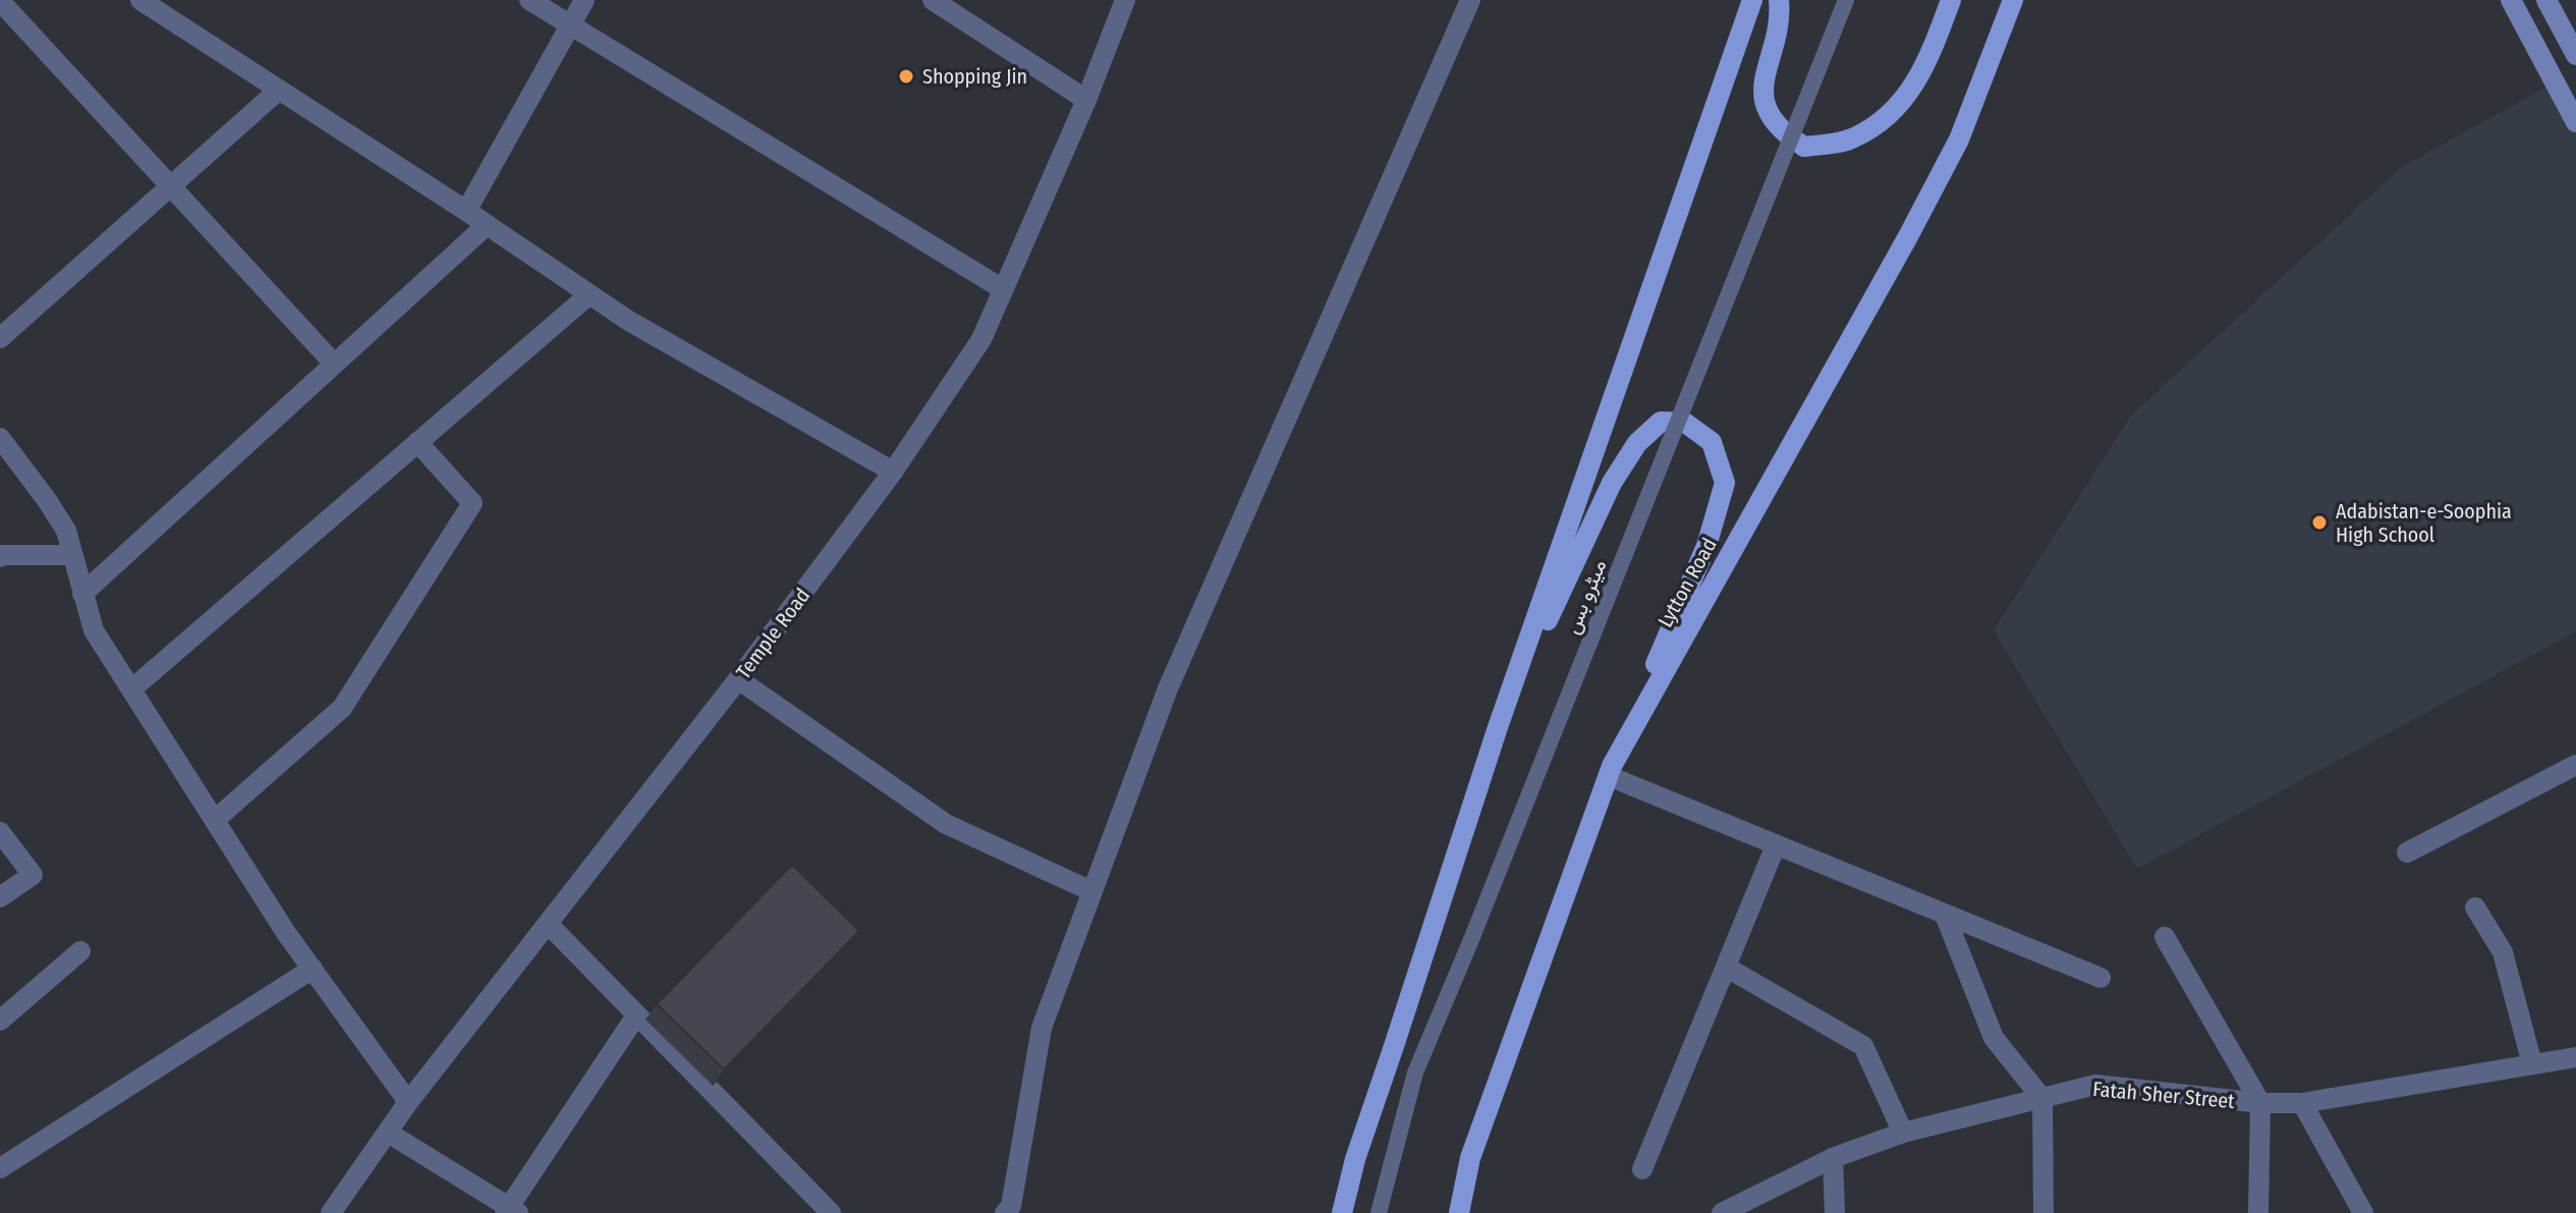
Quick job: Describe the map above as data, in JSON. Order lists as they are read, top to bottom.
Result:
{
  "streets": {
    "main road": ["Lytton Road"],
    "street": ["Temple Road", "Fatah Sher Street"],
    "lane": ["میٹرو بس"]
  },
  "places": ["Shopping Jin", "Adabistan-e-Soophia High School"]
}
